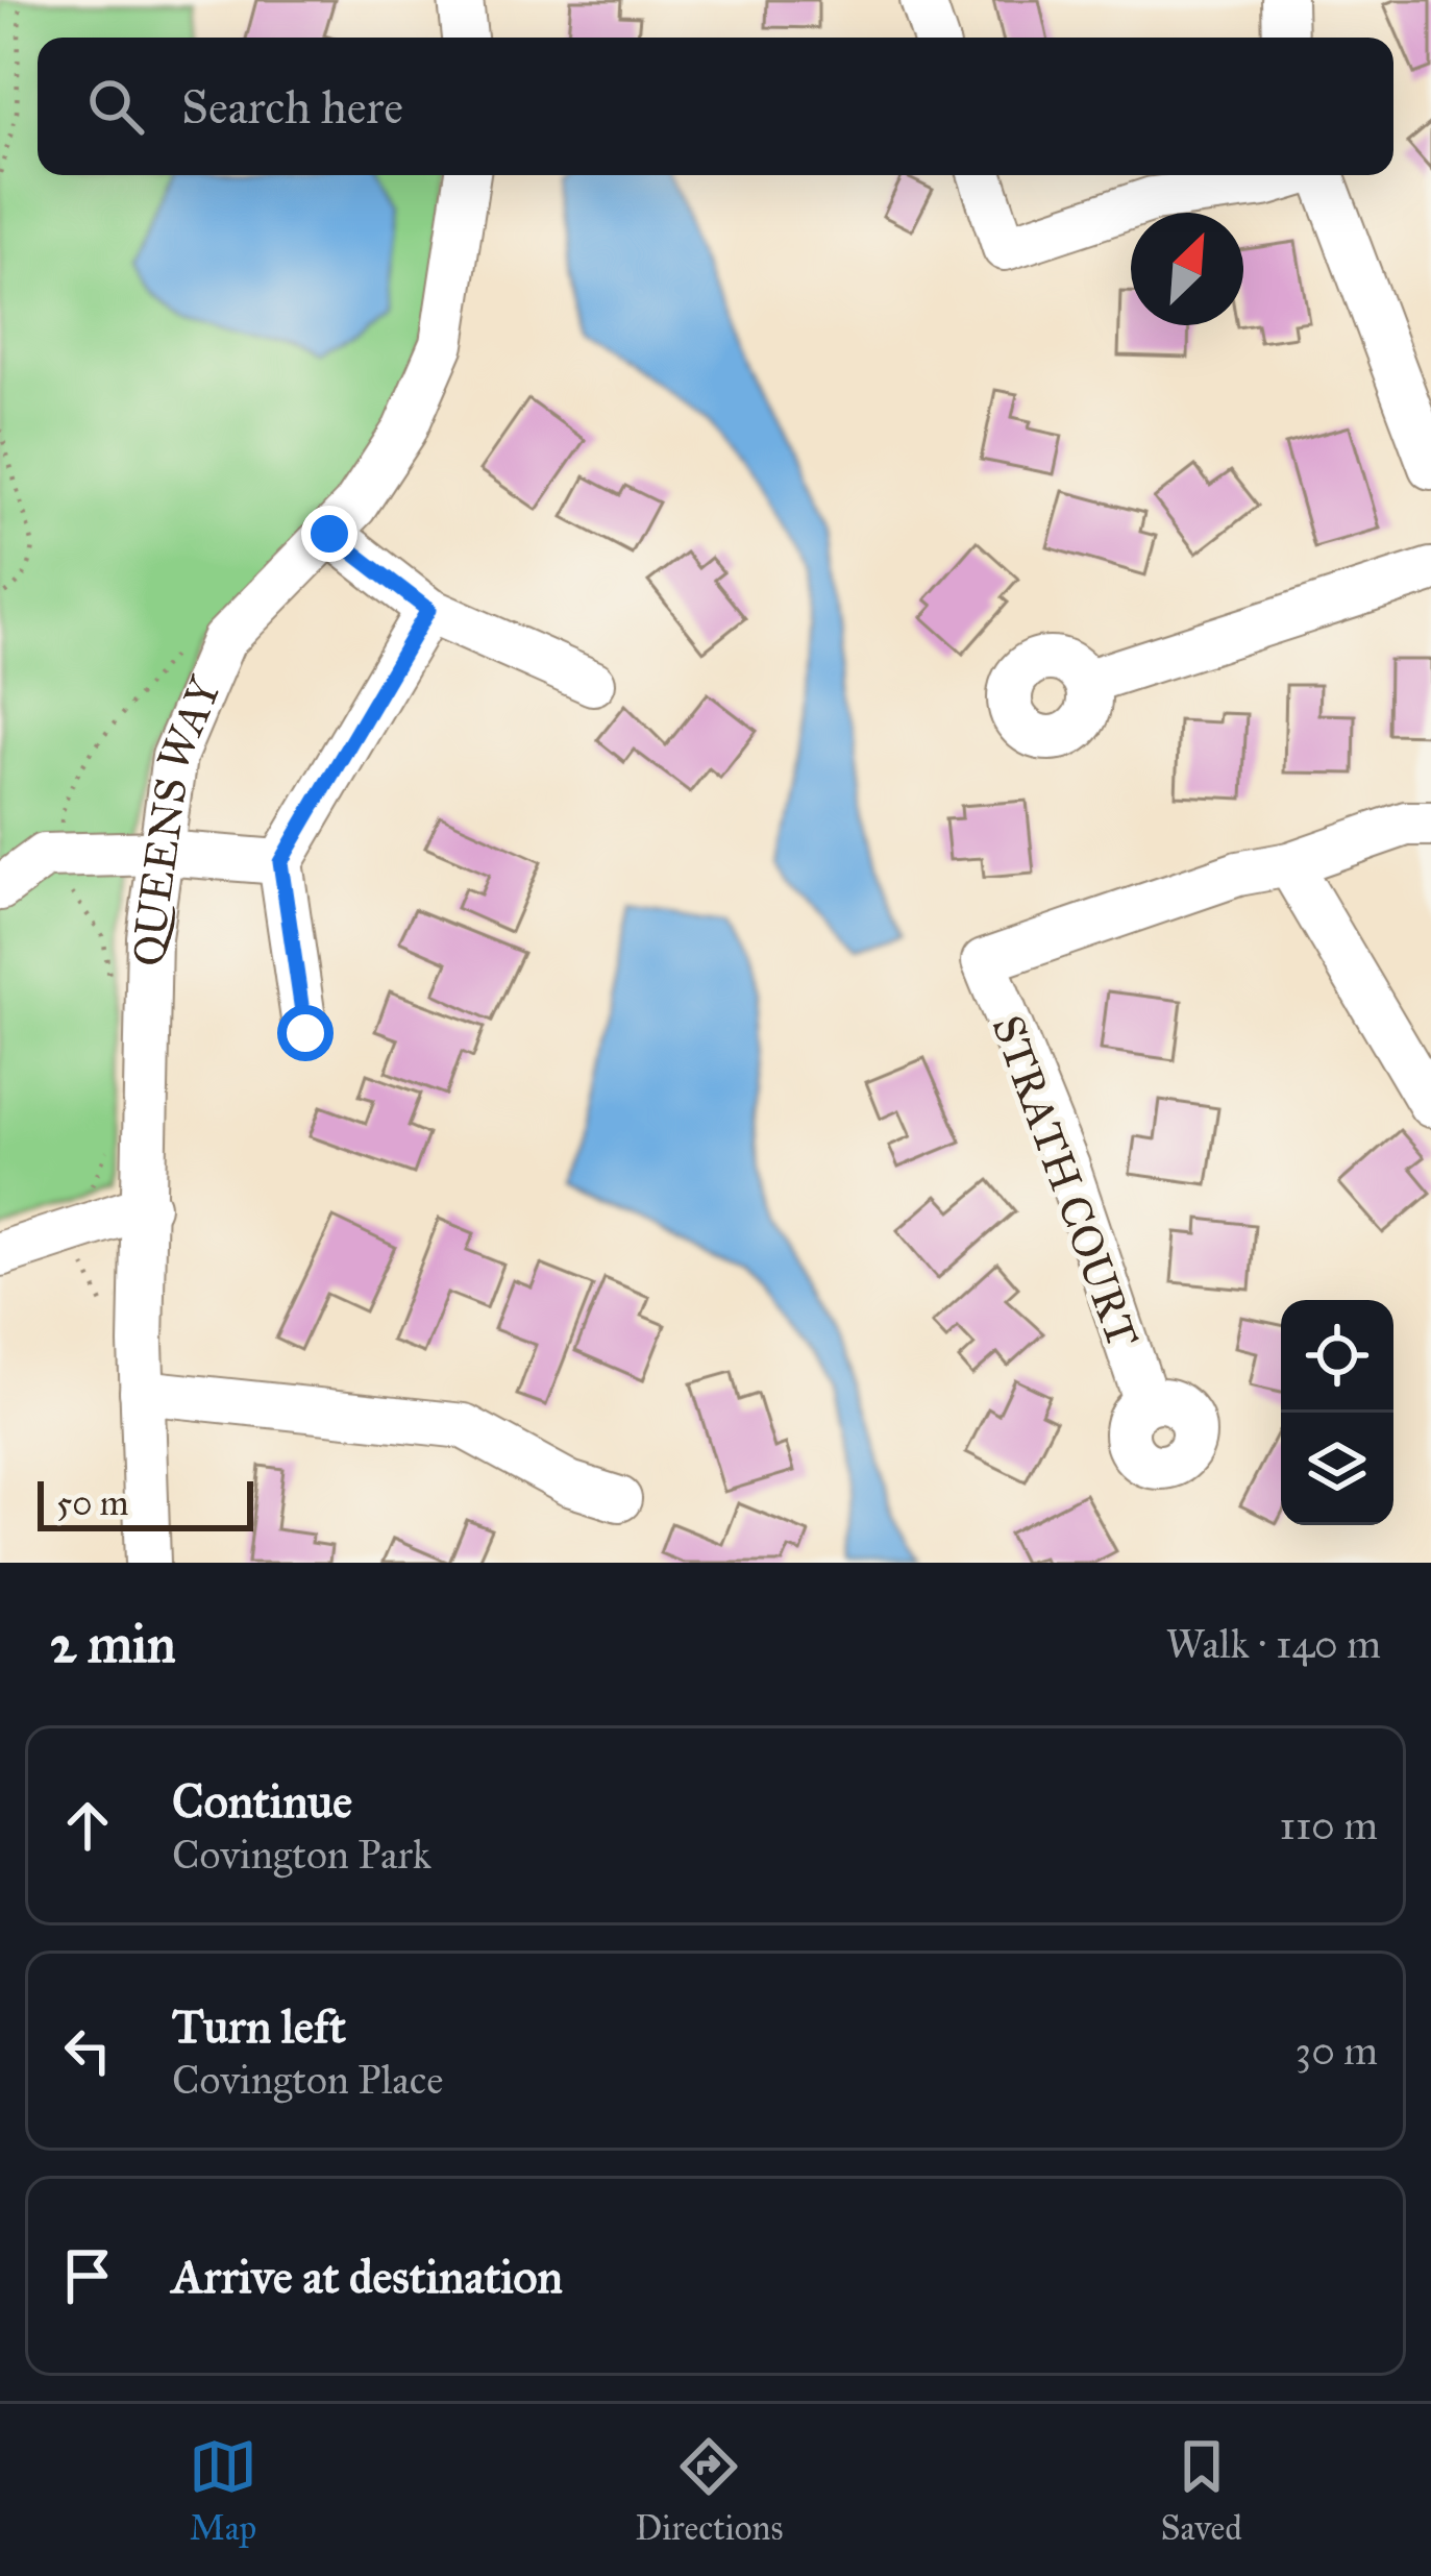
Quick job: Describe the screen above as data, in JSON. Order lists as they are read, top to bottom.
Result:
{
  "streets": {
    "street": ["QUEENS WAY", "STRATH COURT"]
  },
  "scale_bar": "50 m",
  "north": "top right",
  "page": {
    "search": "Search here",
    "scale": "50 m",
    "heading": ["2 min", "Walk · 140 m"],
    "list": [
      ["Continue", "Covington Park", "110 m"],
      ["Turn left", "Covington Place", "30 m"],
      "Arrive at destination"
    ],
    "nav": ["Map", "Directions", "Saved"]
  }
}
